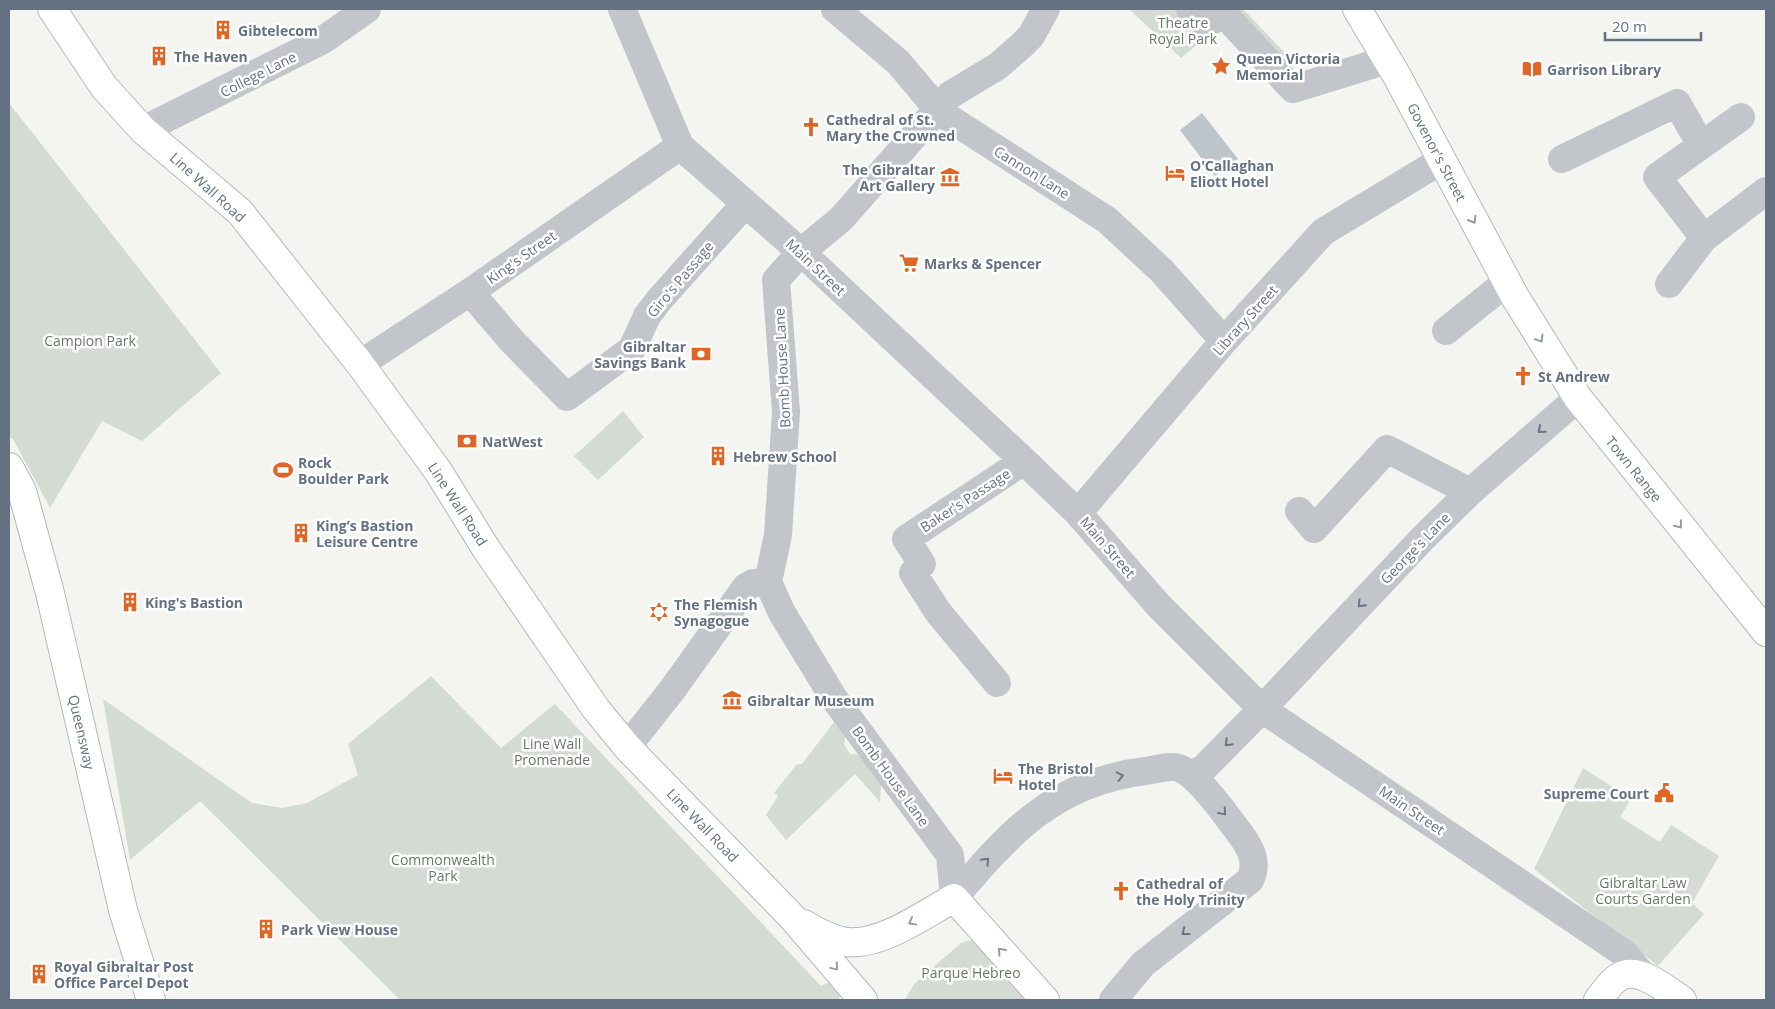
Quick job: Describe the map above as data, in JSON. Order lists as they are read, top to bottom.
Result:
{
  "streets": {
    "street": [
      "College Lane",
      "Govenor's Street",
      "Cannon Lane",
      "Line Wall Road",
      "King's Street",
      "Main Street",
      "Giro's Passage",
      "Library Street",
      "Bomb House Lane",
      "Town Range",
      "Baker's Passage",
      "George's Lane",
      "Queensway"
    ]
  },
  "crossings": [
    ["College Lane", "Line Wall Road"],
    ["Govenor's Street", "Library Street"],
    ["Govenor's Street", "Town Range"],
    ["Cannon Lane", "Library Street"],
    ["Cannon Lane", "Bomb House Lane"],
    ["Line Wall Road", "King's Street"],
    ["King's Street", "Main Street"],
    ["King's Street", "Giro's Passage"],
    ["Main Street", "Giro's Passage"],
    ["Main Street", "Library Street"],
    ["Main Street", "Bomb House Lane"],
    ["Main Street", "Baker's Passage"],
    ["Main Street", "George's Lane"],
    ["Town Range", "George's Lane"]
  ],
  "one_way": ["Govenor's Street", "Town Range", "George's Lane"],
  "parks": [
    "Theatre Royal Park",
    "Campion Park",
    "Line Wall Promenade",
    "Commonwealth Park",
    "Gibraltar Law Courts Garden",
    "Parque Hebreo"
  ],
  "places": {
    "building": [
      "Gibtelecom",
      "The Haven",
      "Hebrew School",
      "King’s Bastion Leisure Centre",
      "King's Bastion",
      "Park View House",
      "Royal Gibraltar Post Office Parcel Depot"
    ],
    "place": ["Queen Victoria Memorial"],
    "library": ["Garrison Library"],
    "church": ["Cathedral of St. Mary the Crowned", "St Andrew", "Cathedral of the Holy Trinity"],
    "hotel": ["O'Callaghan Eliott Hotel", "The Bristol Hotel"],
    "museum": ["The Gibraltar Art Gallery", "Gibraltar Museum"],
    "supermarket": ["Marks & Spencer"],
    "bank": ["Gibraltar Savings Bank", "NatWest"],
    "sports": ["Rock Boulder Park"],
    "synagogue": ["The Flemish Synagogue"],
    "public building": ["Supreme Court"]
  },
  "scale_bar": "20 m"
}
